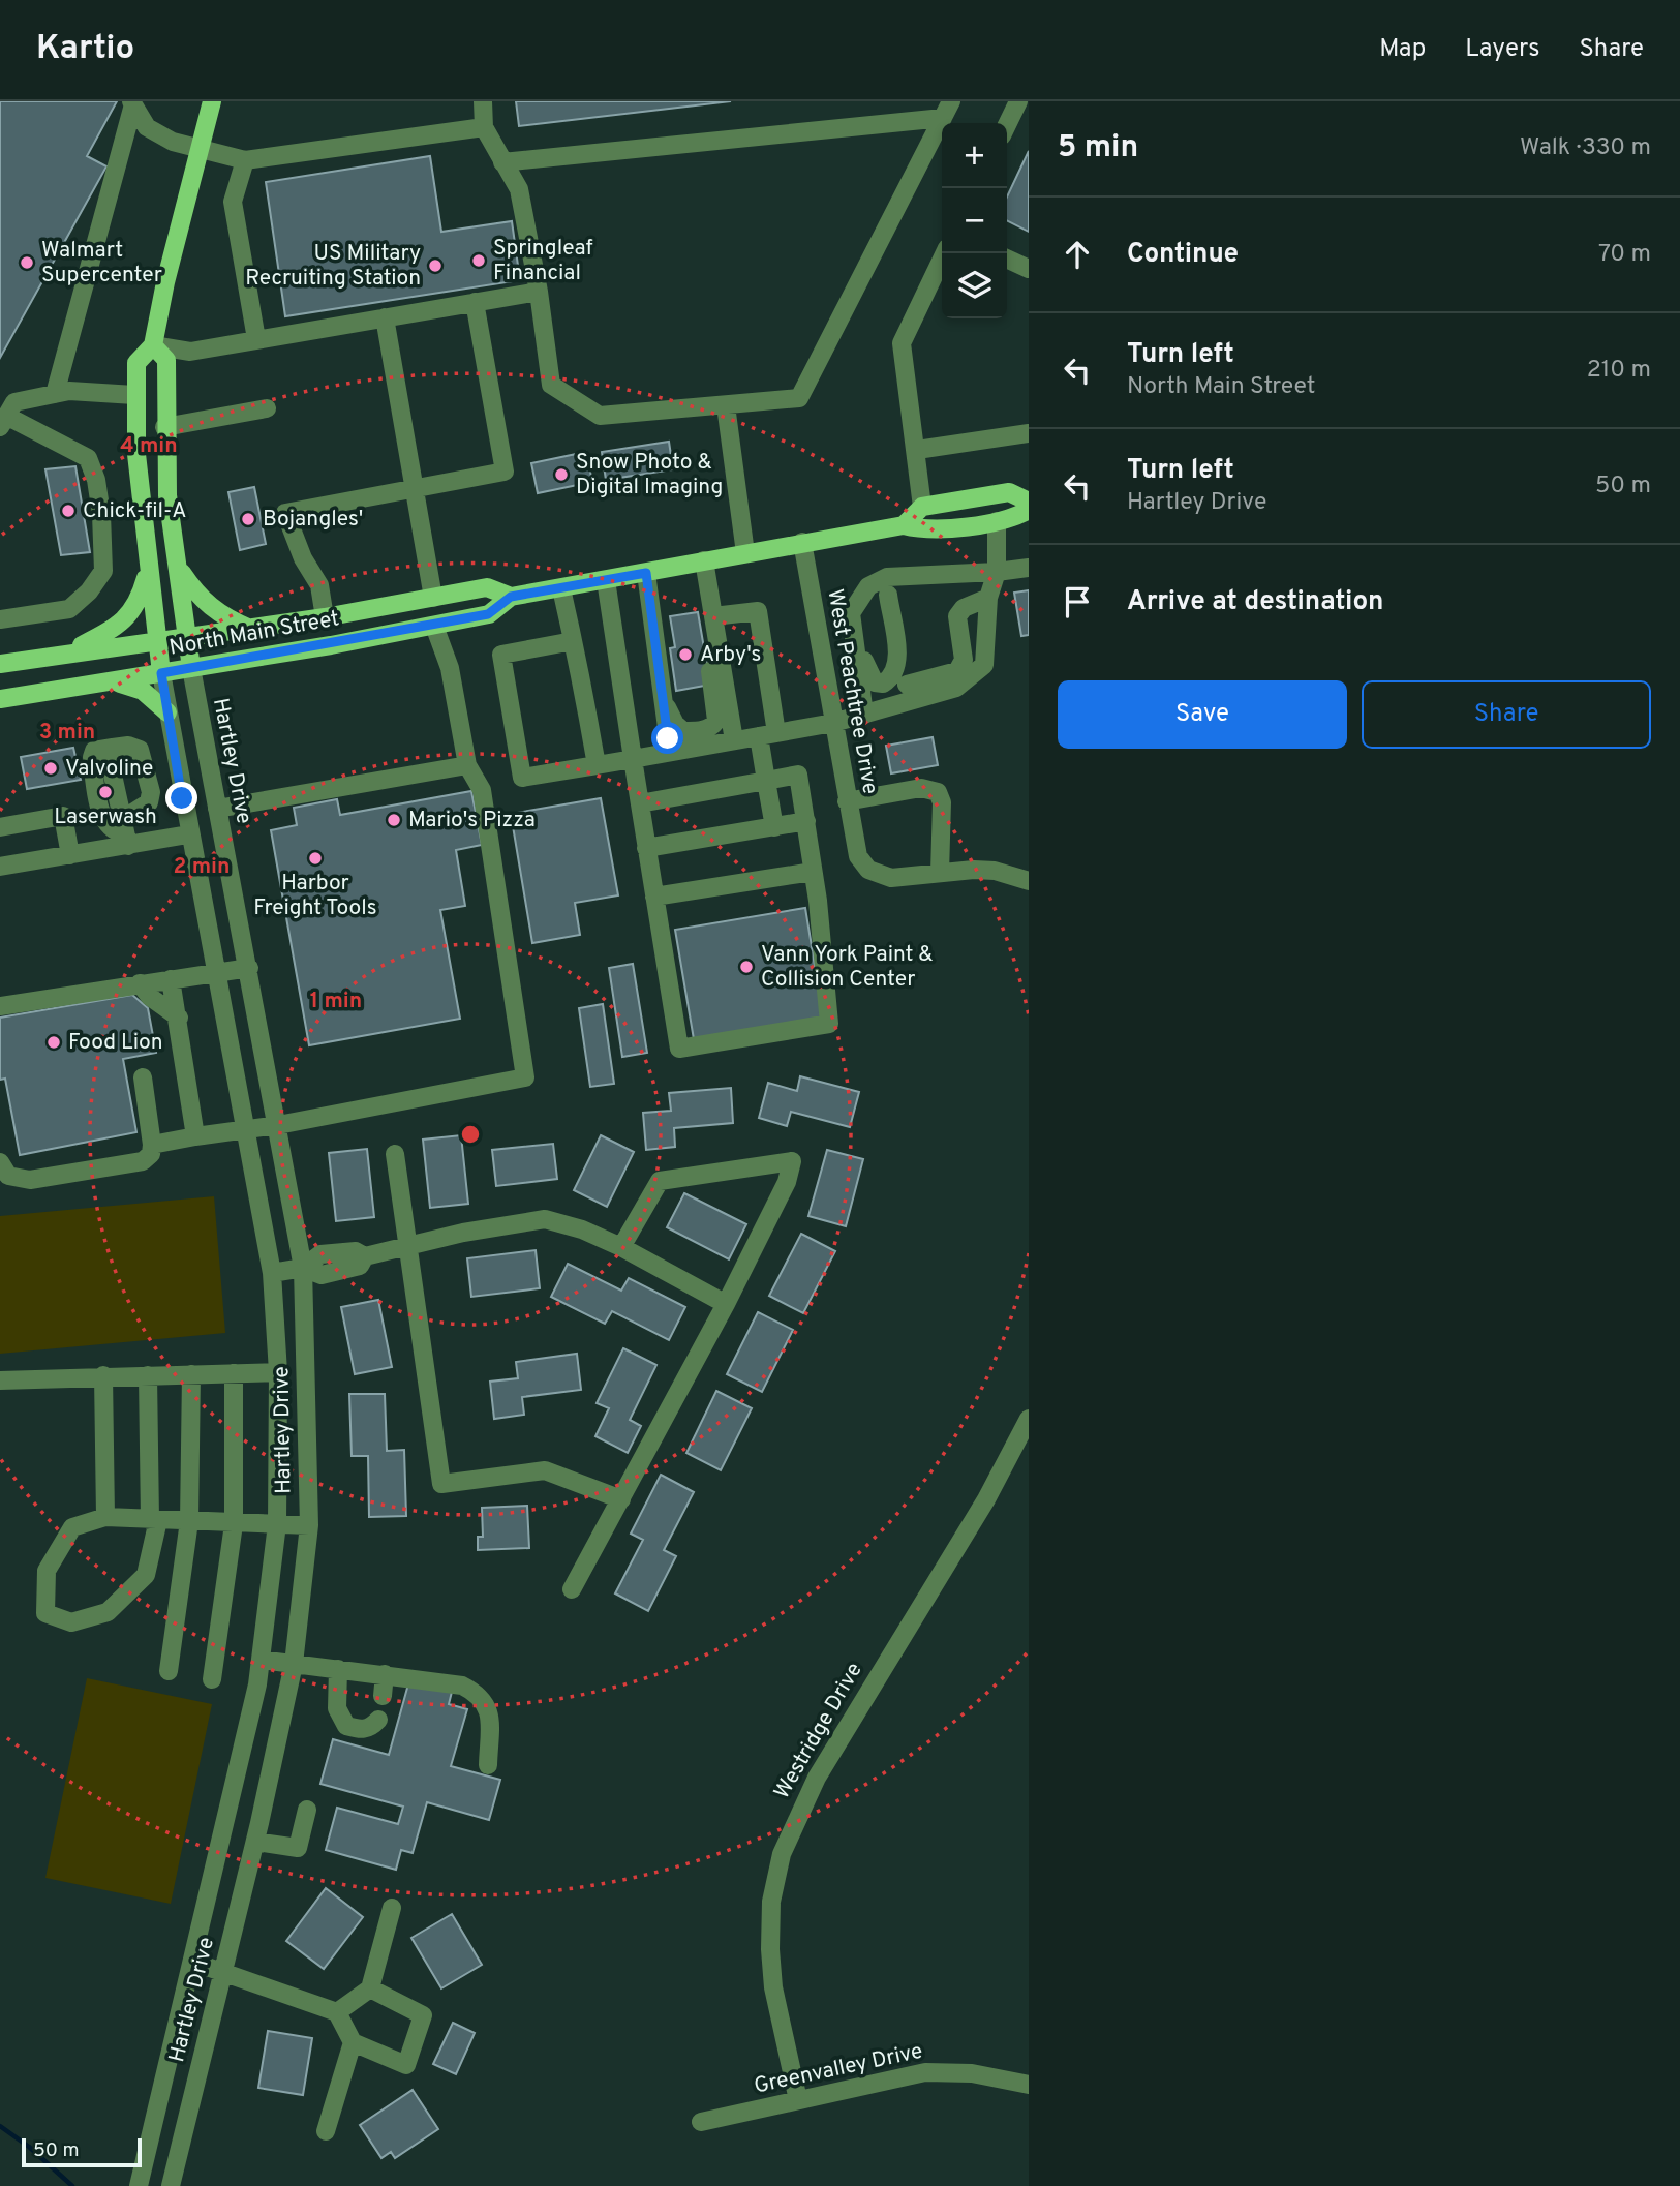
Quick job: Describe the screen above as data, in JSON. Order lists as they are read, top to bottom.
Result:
{
  "streets": {
    "main road": ["North Main Street"],
    "street": [
      "West Peachtree Drive",
      "Hartley Drive",
      "Westridge Drive",
      "Greenvalley Drive"
    ]
  },
  "crossings": [
    ["North Main Street", "West Peachtree Drive"],
    ["North Main Street", "Hartley Drive"],
    ["Westridge Drive", "Greenvalley Drive"]
  ],
  "places": [
    "Springleaf Financial",
    "Walmart Supercenter",
    "US Military Recruiting Station",
    "Snow Photo & Digital Imaging",
    "Chick-fil-A",
    "Bojangles'",
    "Arby's",
    "Valvoline",
    "Laserwash",
    "Mario's Pizza",
    "Harbor Freight Tools",
    "Vann York Paint & Collision Center",
    "Food Lion"
  ],
  "scale_bar": "50 m",
  "page": {
    "header": "Kartio",
    "nav": ["Map", "Layers", "Share"],
    "heading": ["5 min", "Walk · 330 m"],
    "map_buttons": ["+", "−"],
    "list": [
      ["Continue", "70 m"],
      ["Turn left", "North Main Street", "210 m"],
      ["Turn left", "Hartley Drive", "50 m"],
      "Arrive at destination"
    ],
    "buttons": ["Save", "Share"],
    "scale": "50 m"
  },
  "rings": [
    "4 min",
    "3 min",
    "2 min",
    "1 min"
  ]
}
